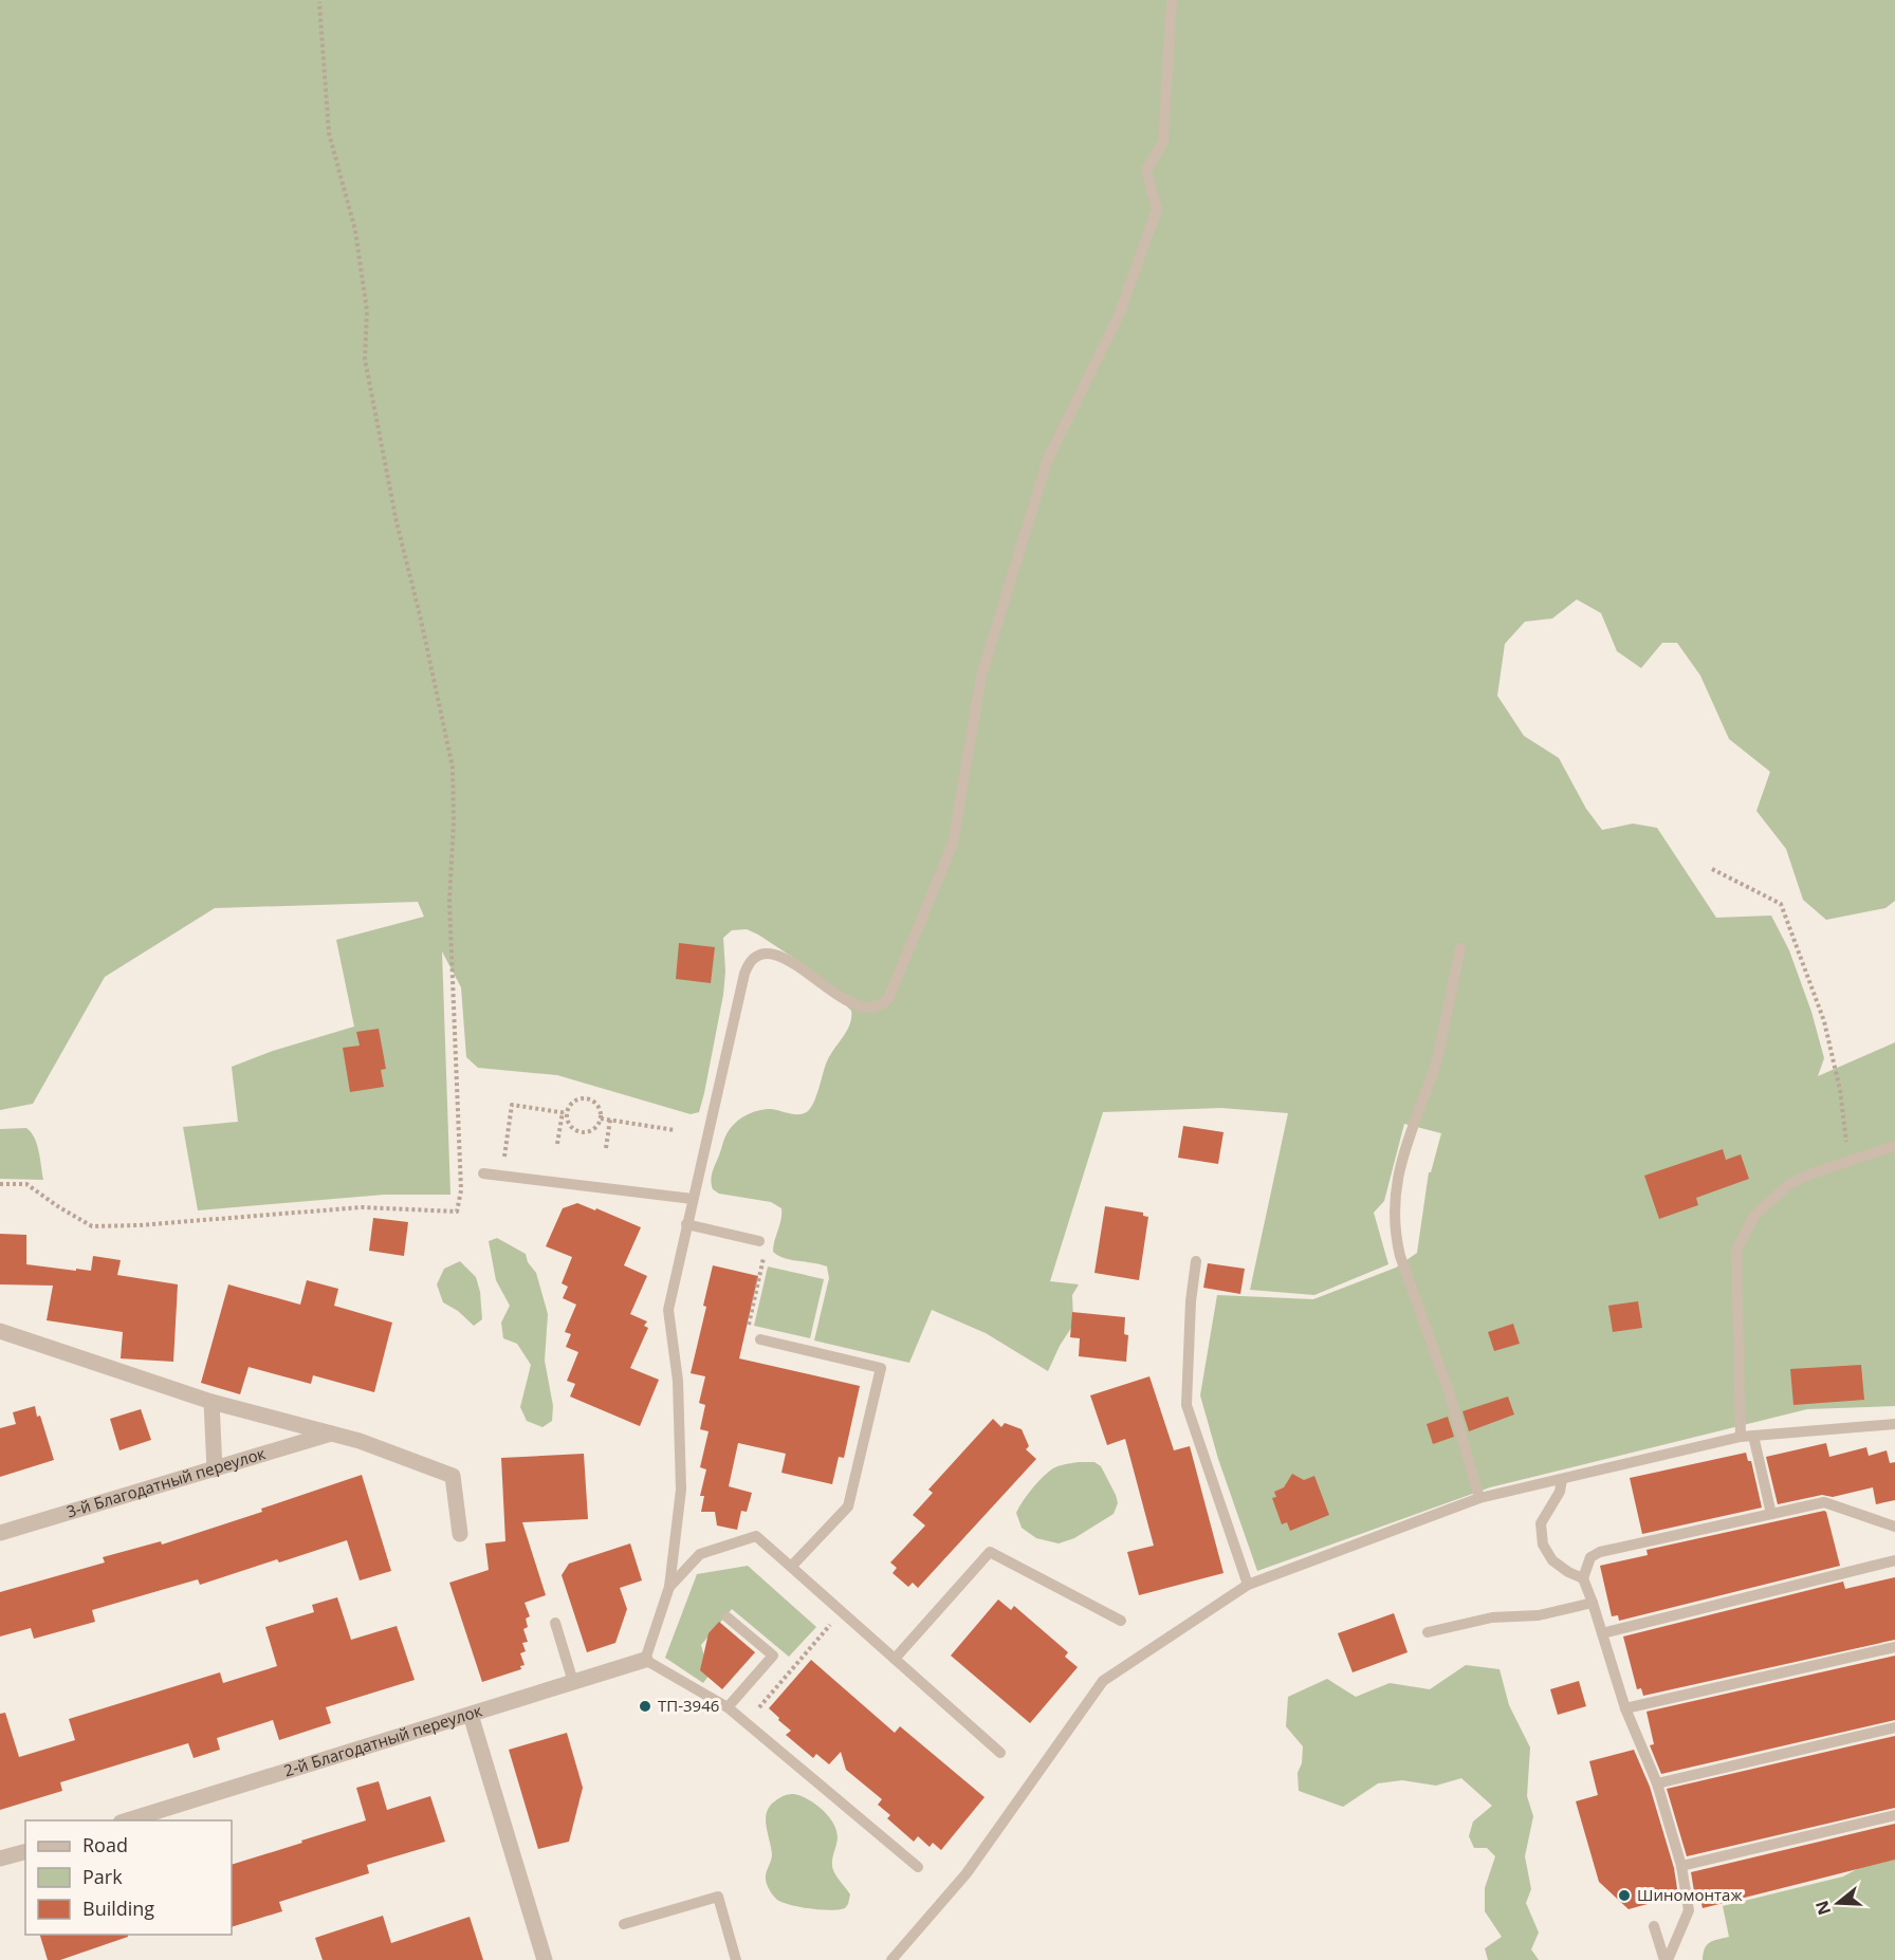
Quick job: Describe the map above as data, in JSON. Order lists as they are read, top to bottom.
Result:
{
  "streets": {
    "street": ["3-й Благодатный переулок", "2-й Благодатный переулок"]
  },
  "places": ["ТП-3946", "Шиномонтаж"],
  "legend": ["Road", "Park", "Building"],
  "north": "left"
}
